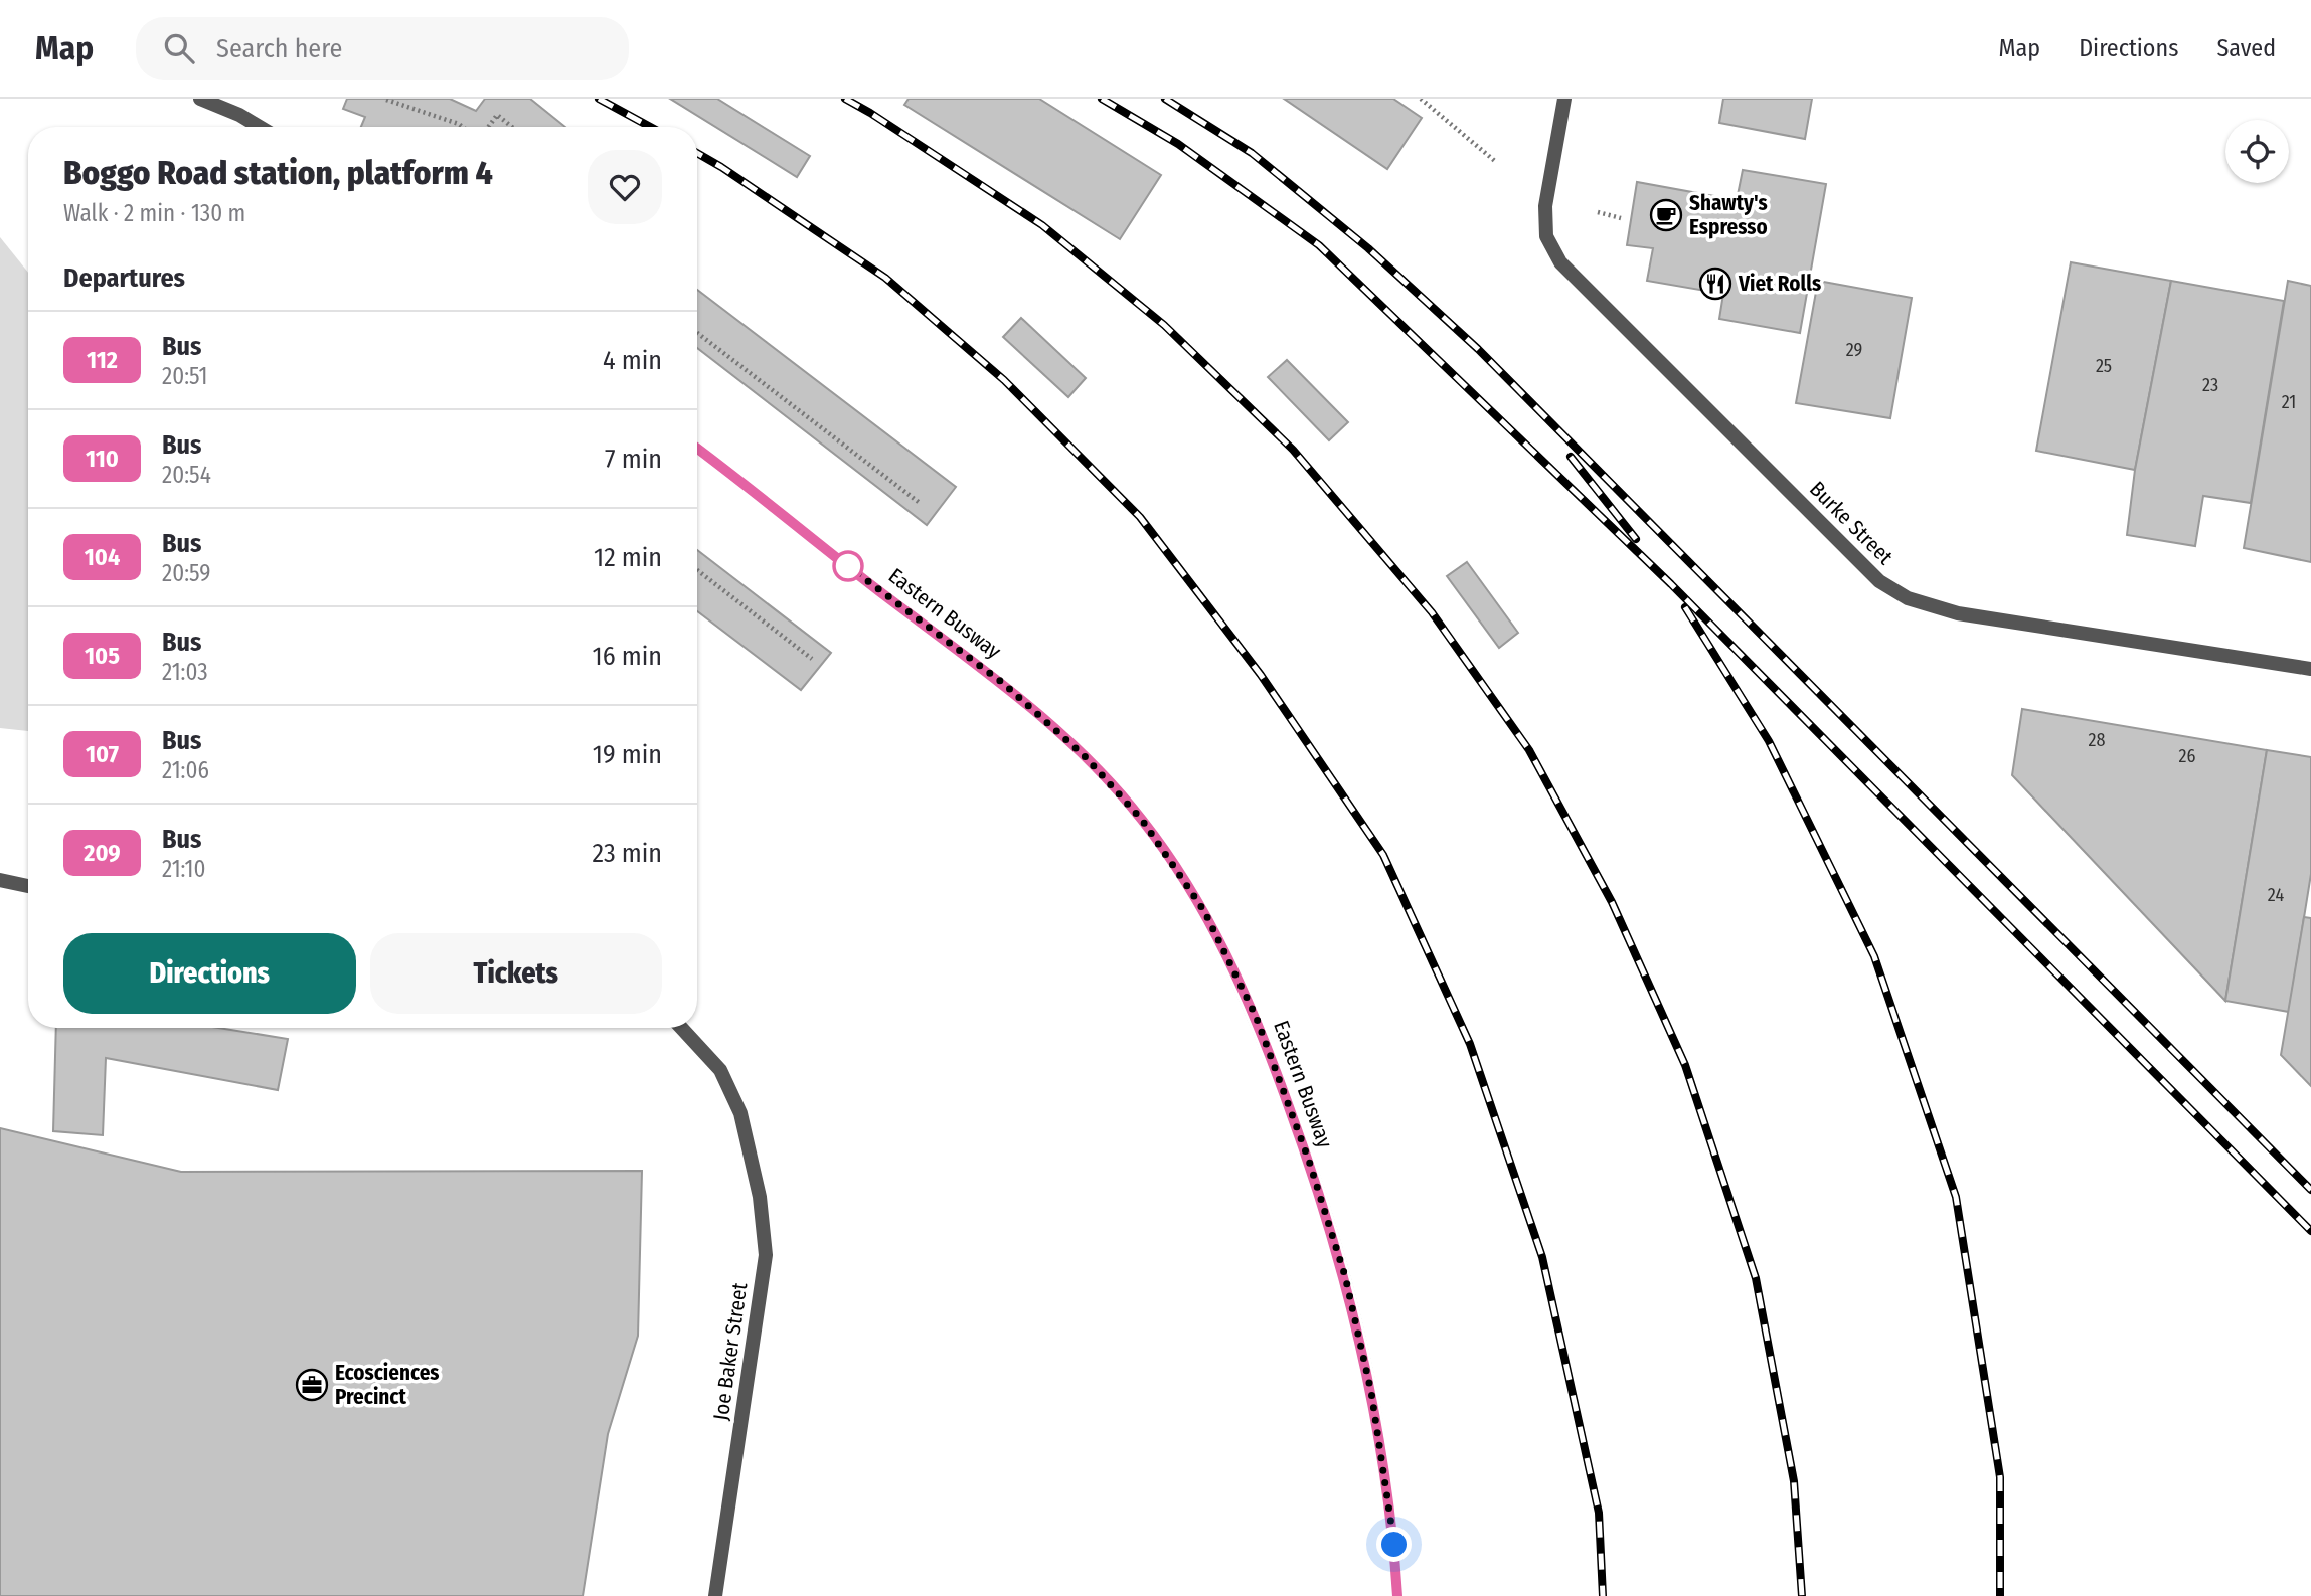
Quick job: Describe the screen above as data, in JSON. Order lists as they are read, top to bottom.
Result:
{
  "streets": {
    "street": ["Burke Street", "Eastern Busway", "Joe Baker Street"]
  },
  "places": {
    "cafe": ["Shawty's Espresso"],
    "restaurant": ["Viet Rolls"],
    "office": ["Ecosciences Precinct"]
  },
  "lines": ["bus line 112"],
  "house_numbers": [
    "29",
    "25",
    "23",
    "21",
    "28",
    "26",
    "24"
  ],
  "page": {
    "header": "Map",
    "search": "Search here",
    "nav": ["Map", "Directions", "Saved"],
    "heading": [
      ["Boggo Road station, platform 4", "Walk · 2 min · 130 m"],
      "Departures"
    ],
    "list": [
      {
        "mark": "112",
        "name": "Bus",
        "note": "20:51",
        "value": "4 min"
      },
      {
        "mark": "110",
        "name": "Bus",
        "note": "20:54",
        "value": "7 min"
      },
      {
        "mark": "104",
        "name": "Bus",
        "note": "20:59",
        "value": "12 min"
      },
      {
        "mark": "105",
        "name": "Bus",
        "note": "21:03",
        "value": "16 min"
      },
      {
        "mark": "107",
        "name": "Bus",
        "note": "21:06",
        "value": "19 min"
      },
      {
        "mark": "209",
        "name": "Bus",
        "note": "21:10",
        "value": "23 min"
      }
    ],
    "buttons": ["Directions", "Tickets"]
  }
}
